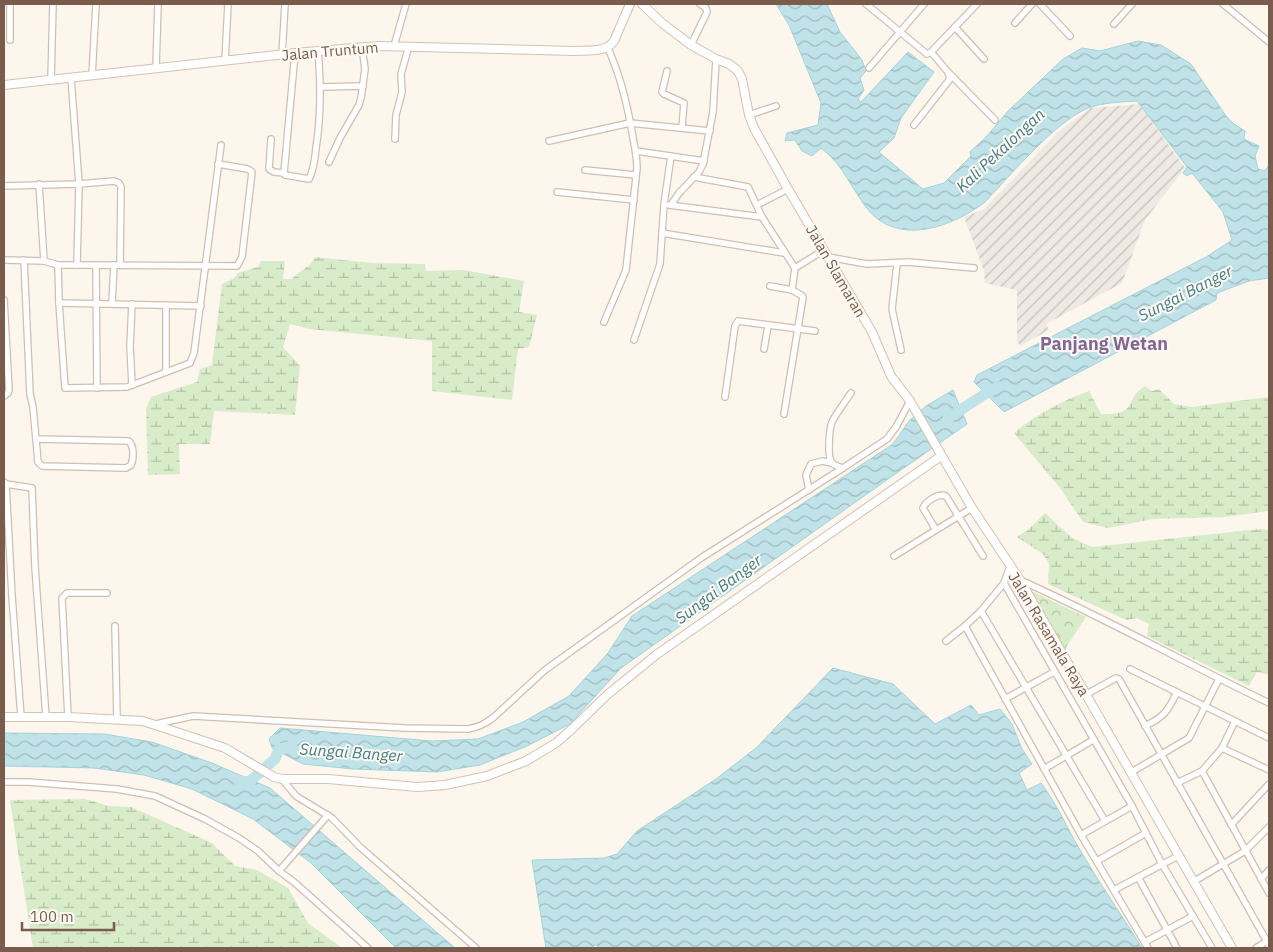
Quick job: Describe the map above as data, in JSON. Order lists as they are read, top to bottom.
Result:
{
  "streets": {
    "street": ["Jalan Truntum", "Jalan Slamaran", "Jalan Rasamala Raya"]
  },
  "crossings": [
    ["Jalan Slamaran", "Jalan Rasamala Raya"]
  ],
  "districts": ["Panjang Wetan"],
  "water": ["Kali Pekalongan", "Sungai Banger"],
  "scale_bar": "100 m"
}
